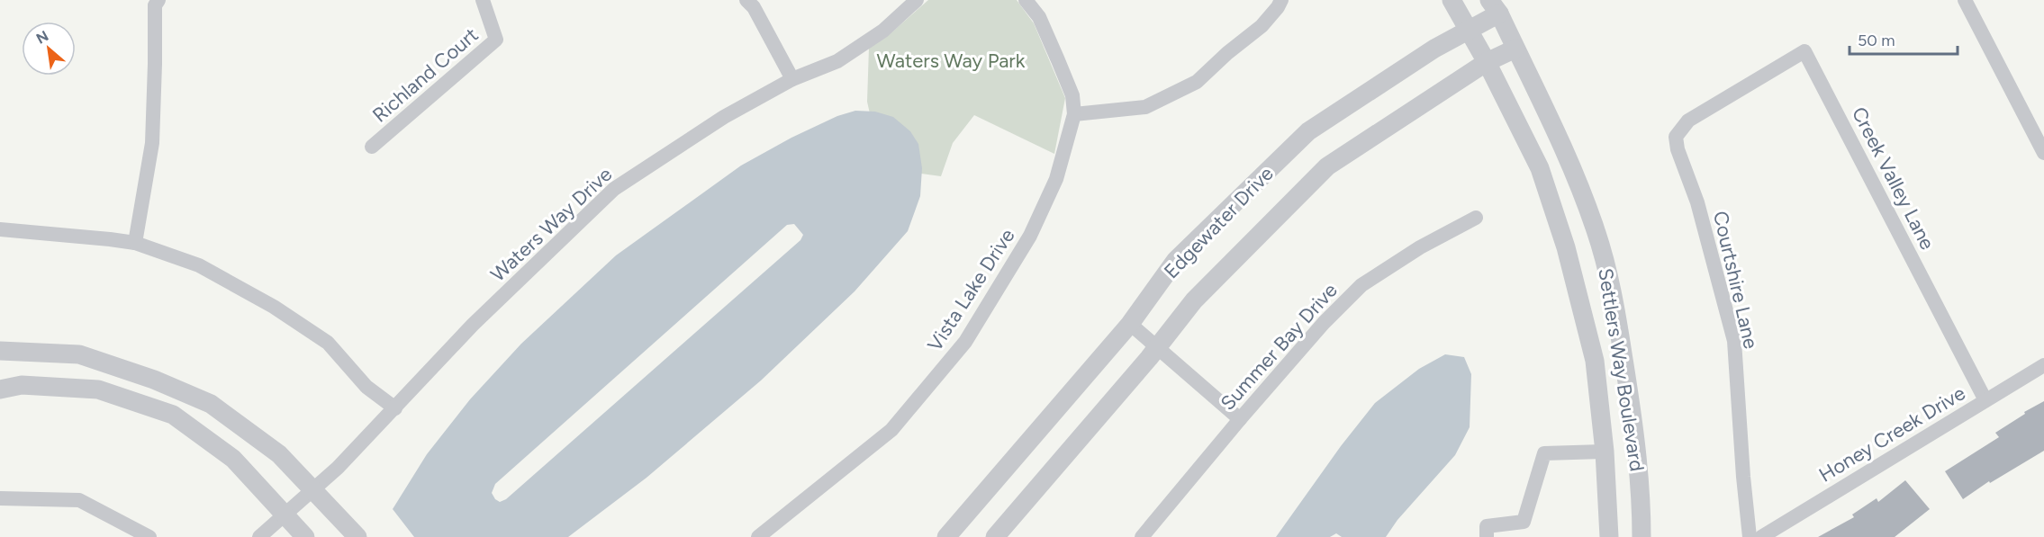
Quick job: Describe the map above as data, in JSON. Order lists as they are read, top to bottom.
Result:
{
  "streets": {
    "street": [
      "Richland Court",
      "Creek Valley Lane",
      "Edgewater Drive",
      "Waters Way Drive",
      "Courtshire Lane",
      "Vista Lake Drive",
      "Summer Bay Drive",
      "Settlers Way Boulevard",
      "Honey Creek Drive"
    ]
  },
  "crossings": [
    ["Creek Valley Lane", "Courtshire Lane"],
    ["Creek Valley Lane", "Honey Creek Drive"],
    ["Edgewater Drive", "Settlers Way Boulevard"]
  ],
  "parks": ["Waters Way Park"],
  "scale_bar": "50 m",
  "north": "top left"
}
